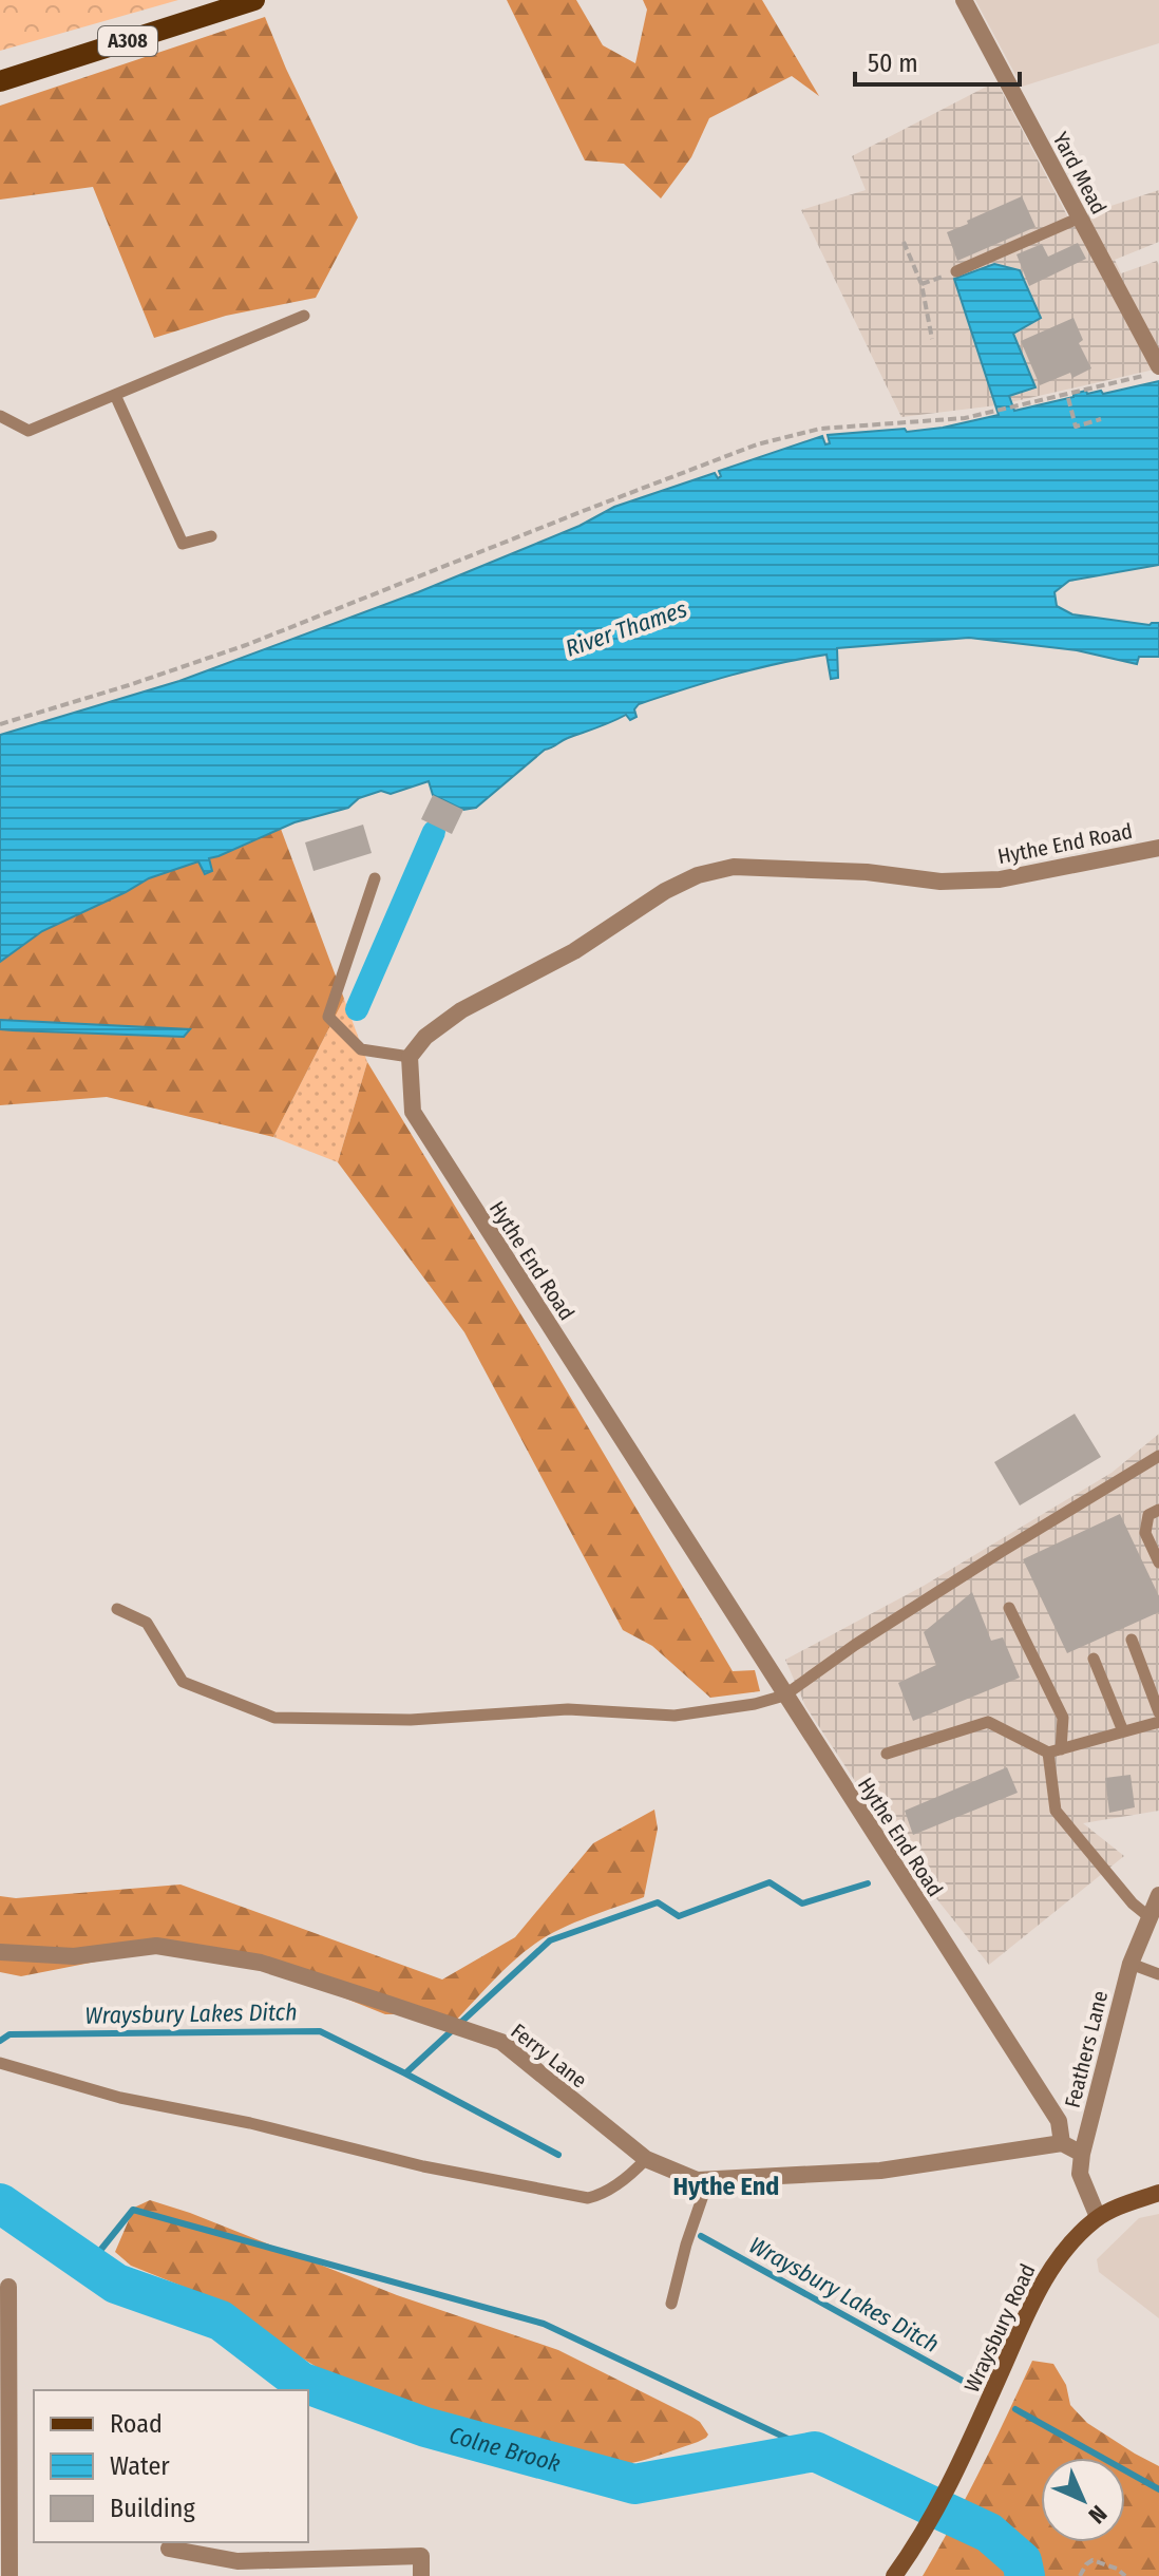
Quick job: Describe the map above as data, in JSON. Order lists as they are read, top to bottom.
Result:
{
  "streets": {
    "main road": ["A308", "Wraysbury Road"],
    "street": [
      "Yard Mead",
      "Hythe End Road",
      "Feathers Lane",
      "Ferry Lane"
    ]
  },
  "crossings": [
    ["Hythe End Road", "Ferry Lane"],
    ["Feathers Lane", "Wraysbury Road"]
  ],
  "districts": ["Hythe End"],
  "water": ["River Thames", "Wraysbury Lakes Ditch", "Colne Brook"],
  "legend": ["Road", "Water", "Building"],
  "scale_bar": "50 m",
  "north": "bottom right"
}
